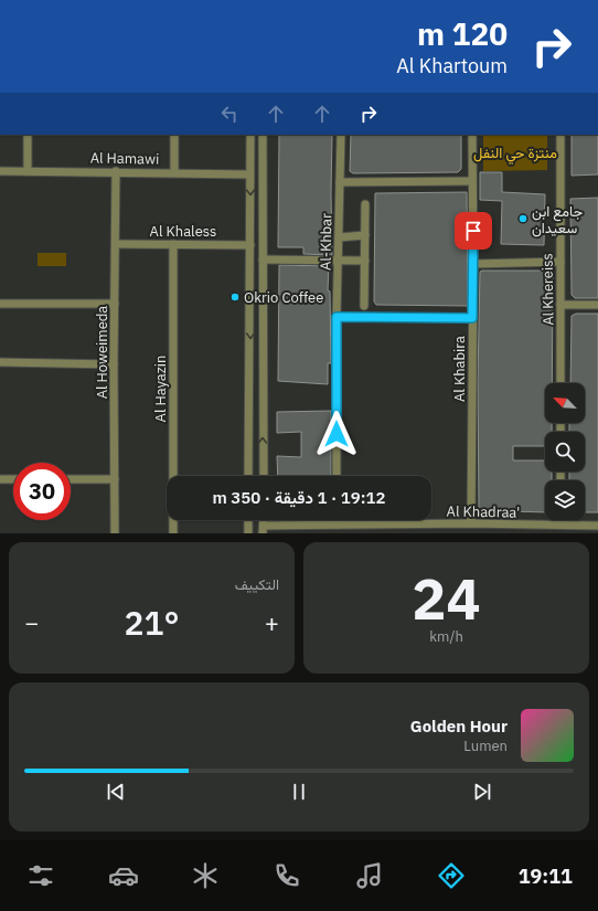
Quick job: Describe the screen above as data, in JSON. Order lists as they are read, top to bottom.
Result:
{
  "streets": {
    "street": [
      "Al Hamawi",
      "Al Khaless",
      "Al-Khbar",
      "Al Khereiss",
      "Al Howeimeda",
      "Al Khabira",
      "Al Hayazin",
      "Al Khadraa'"
    ]
  },
  "crossings": [
    ["Al Hamawi", "Al Howeimeda"],
    ["Al Khaless", "Al Howeimeda"],
    ["Al Khaless", "Al Hayazin"],
    ["Al Khabira", "Al Khadraa'"]
  ],
  "parks": ["منتزة حي النفل"],
  "places": ["جامع ابن سعيدان", "Okrio Coffee"],
  "north": "top left",
  "page": {
    "turn": ["120 m", "Al Khartoum"],
    "limit": "30",
    "trip": "19:12 · 1 دقيقة · 350 m",
    "tile": [
      ["24", "km/h"],
      "التكييف"
    ],
    "heat": ["−", "21°", "+"],
    "song": ["Golden Hour", "Lumen"],
    "tabs": "19:11"
  }
}
